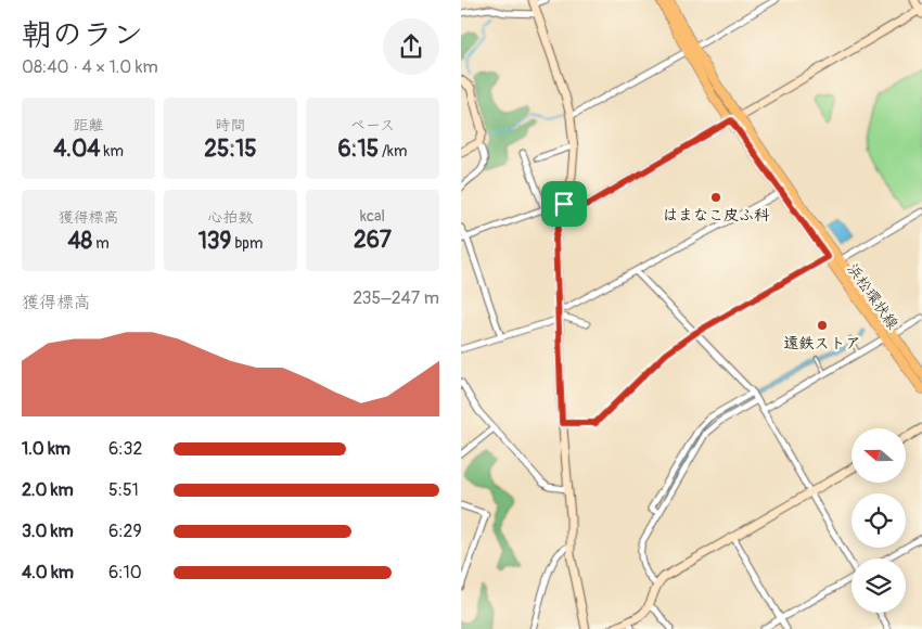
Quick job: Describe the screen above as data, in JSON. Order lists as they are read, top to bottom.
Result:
{
  "streets": {
    "main road": ["浜松環状線"]
  },
  "places": ["はまなこ皮ふ科", "遠鉄ストア"],
  "north": "left",
  "page": {
    "heading": ["朝のラン", "08:40 · 4 × 1.0 km"],
    "stats": [
      ["距離", "4.04 km"],
      ["時間", "25:15"],
      ["ペース", "6:15 /km"],
      ["獲得標高", "48 m"],
      ["心拍数", "139 bpm"],
      ["kcal", "267"]
    ],
    "chart": ["獲得標高", "235–247 m"],
    "list": [
      {
        "name": "1.0 km",
        "note": "6:32"
      },
      {
        "name": "2.0 km",
        "note": "5:51"
      },
      {
        "name": "3.0 km",
        "note": "6:29"
      },
      {
        "name": "4.0 km",
        "note": "6:10"
      }
    ]
  }
}
